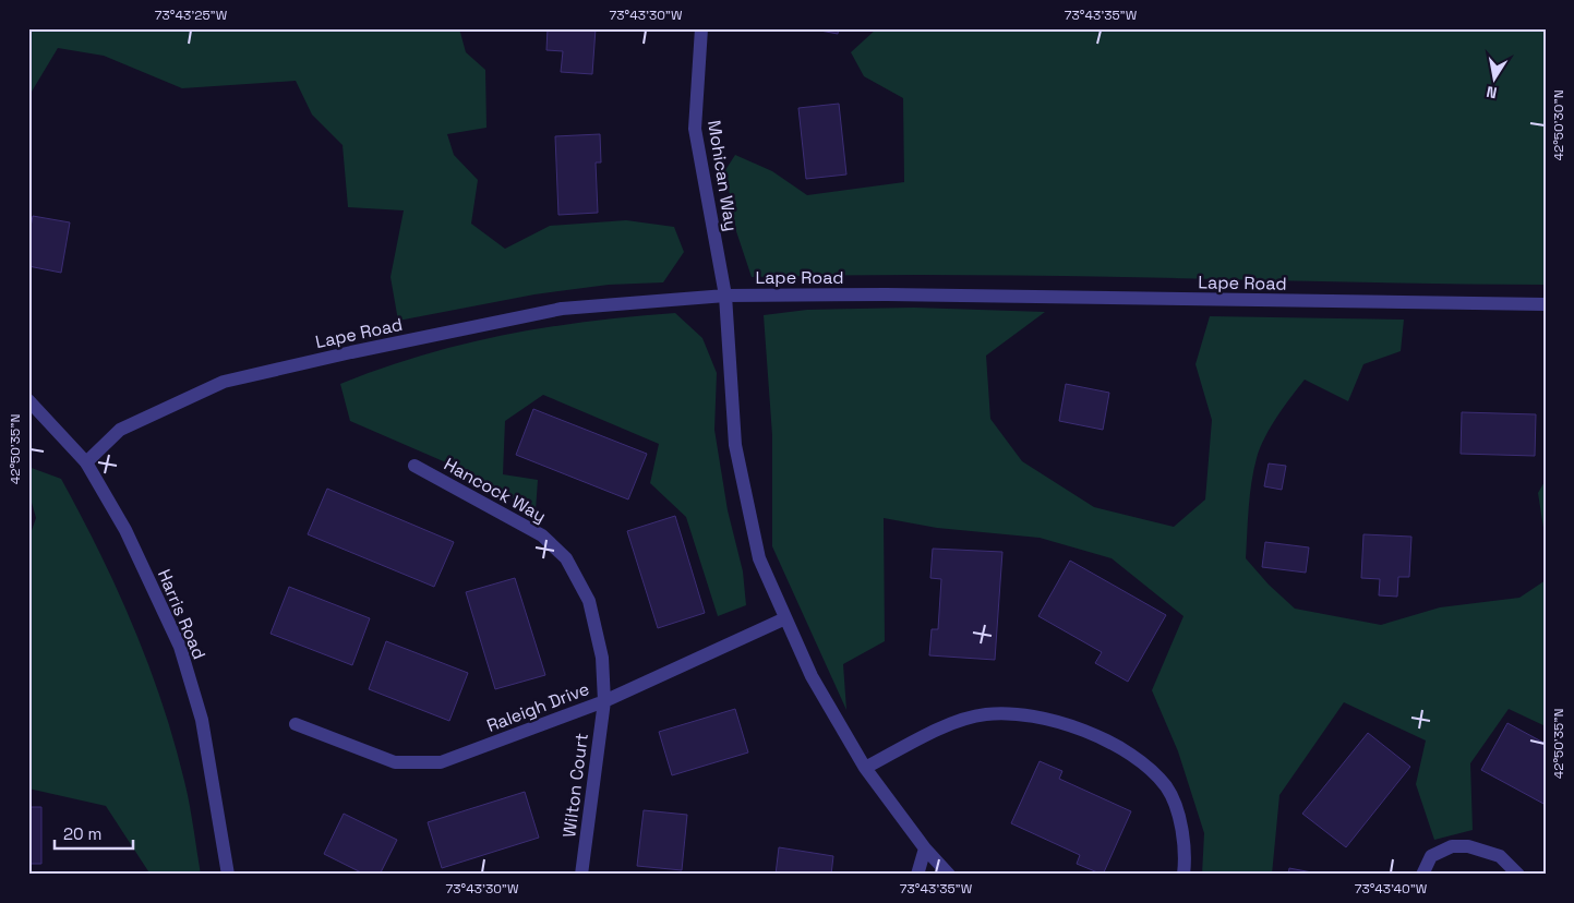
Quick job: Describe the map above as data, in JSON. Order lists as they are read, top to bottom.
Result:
{
  "streets": {
    "street": [
      "Mohican Way",
      "Lape Road",
      "Hancock Way",
      "Harris Road",
      "Raleigh Drive",
      "Wilton Court"
    ]
  },
  "crossings": [
    ["Mohican Way", "Lape Road"],
    ["Mohican Way", "Raleigh Drive"],
    ["Lape Road", "Harris Road"],
    ["Hancock Way", "Raleigh Drive"],
    ["Hancock Way", "Wilton Court"],
    ["Raleigh Drive", "Wilton Court"]
  ],
  "scale_bar": "20 m",
  "north": "bottom",
  "coordinates": [
    "73°43'25\"W",
    "73°43'30\"W",
    "73°43'35\"W",
    "42°50'30\"N",
    "42°50'35\"N",
    "73°43'40\"W"
  ]
}
